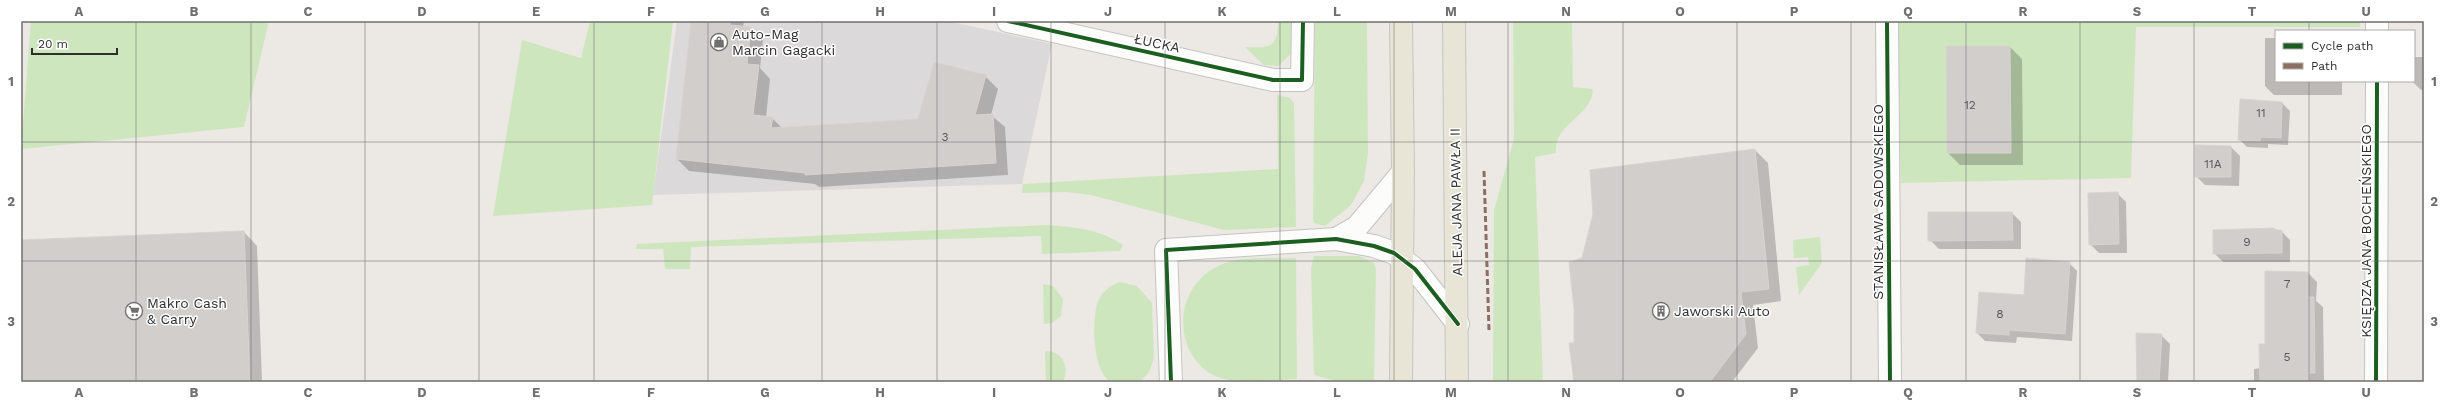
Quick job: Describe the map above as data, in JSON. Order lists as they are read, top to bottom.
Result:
{
  "streets": {
    "main road": ["ALEJA JANA PAWŁA II"],
    "street": ["ŁUCKA", "STANISŁAWA SADOWSKIEGO", "KSIĘDZA JANA BOCHEŃSKIEGO"]
  },
  "places": {
    "shop": ["Auto-Mag Marcin Gagacki"],
    "supermarket": ["Makro Cash & Carry"],
    "building": ["Jaworski Auto"]
  },
  "house_numbers": [
    "12",
    "11",
    "3",
    "11A",
    "9",
    "7",
    "8",
    "5"
  ],
  "legend": ["Cycle path", "Path"],
  "scale_bar": "20 m",
  "grid": {
    "columns": [
      "A",
      "B",
      "C",
      "D",
      "E",
      "F",
      "G",
      "H",
      "I",
      "J",
      "K",
      "L",
      "M",
      "N",
      "O",
      "P",
      "Q",
      "R",
      "S",
      "T",
      "U"
    ],
    "rows": ["1", "2", "3"]
  }
}
